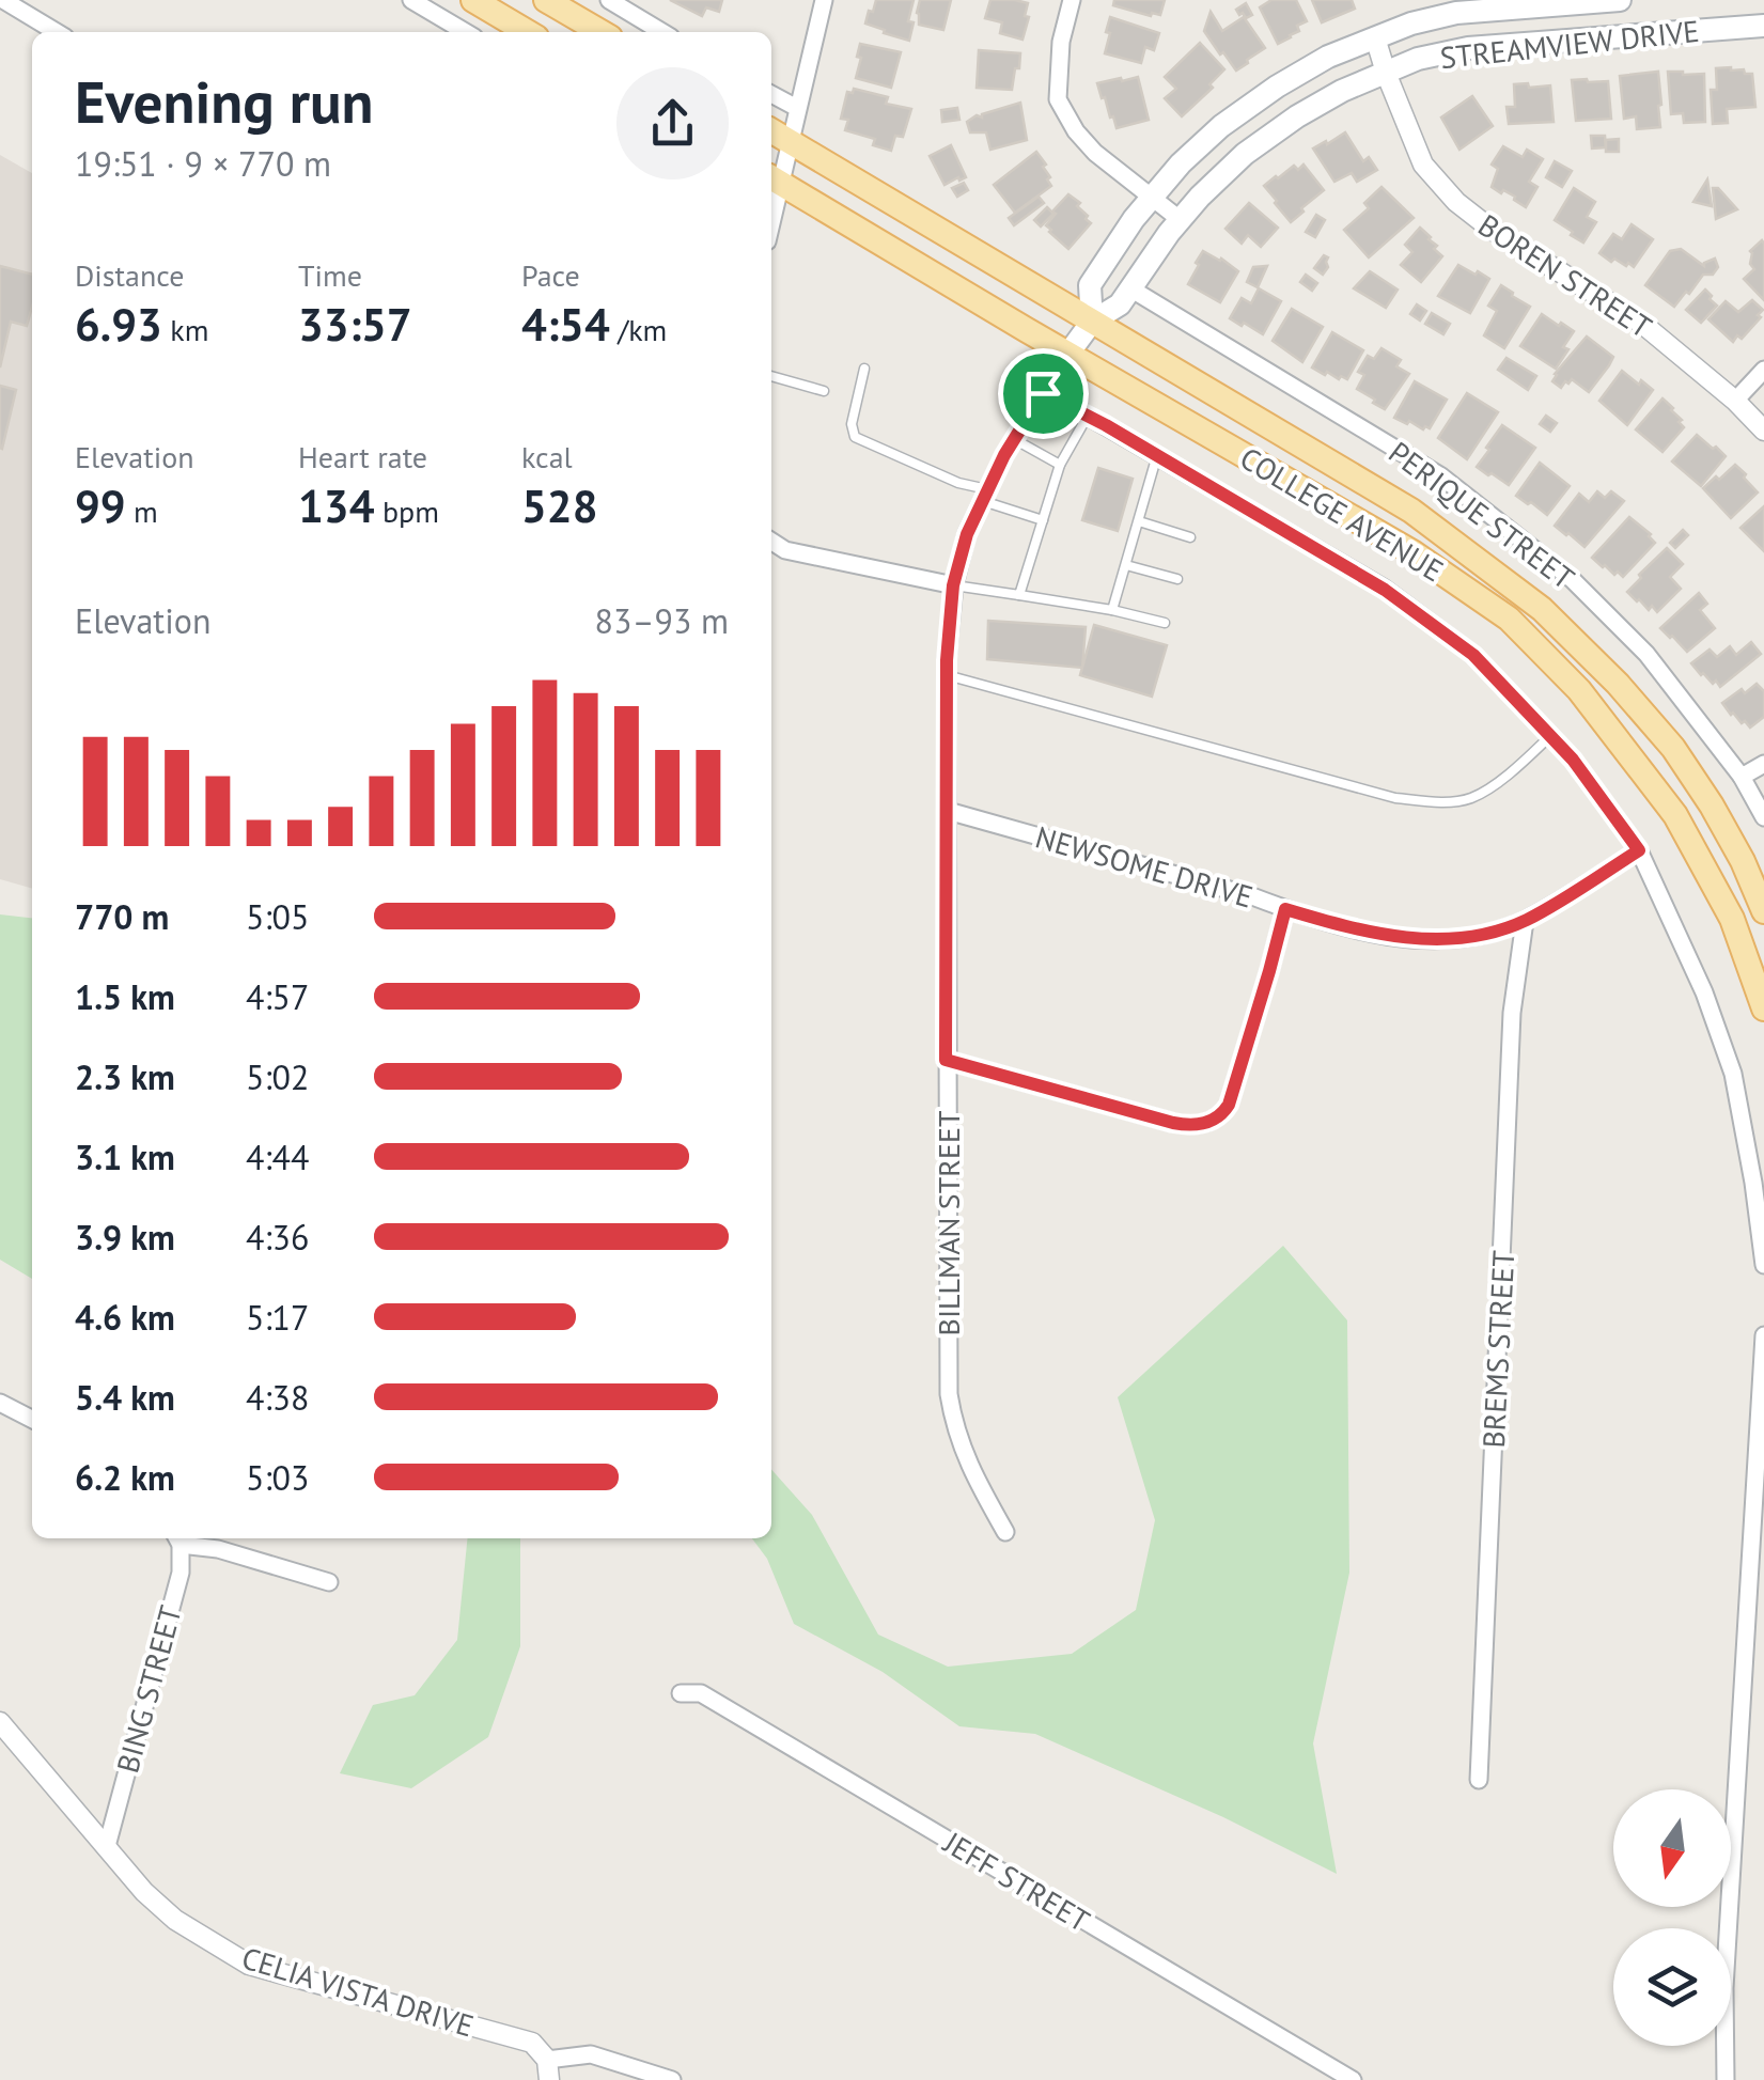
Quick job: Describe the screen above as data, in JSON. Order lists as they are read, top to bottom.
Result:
{
  "streets": {
    "main road": ["STREAMVIEW DRIVE", "COLLEGE AVENUE"],
    "street": [
      "BOREN STREET",
      "PERIQUE STREET",
      "NEWSOME DRIVE",
      "BILLMAN STREET",
      "BREMS STREET",
      "BING STREET",
      "JEFF STREET",
      "CELIA VISTA DRIVE"
    ]
  },
  "crossings": [
    ["STREAMVIEW DRIVE", "BOREN STREET"],
    ["STREAMVIEW DRIVE", "COLLEGE AVENUE"],
    ["STREAMVIEW DRIVE", "PERIQUE STREET"],
    ["STREAMVIEW DRIVE", "BILLMAN STREET"],
    ["COLLEGE AVENUE", "BILLMAN STREET"],
    ["NEWSOME DRIVE", "BILLMAN STREET"],
    ["NEWSOME DRIVE", "BREMS STREET"],
    ["BING STREET", "CELIA VISTA DRIVE"]
  ],
  "north": "bottom",
  "page": {
    "heading": ["Evening run", "19:51 · 9 × 770 m"],
    "stats": [
      ["Distance", "6.93 km"],
      ["Time", "33:57"],
      ["Pace", "4:54 /km"],
      ["Elevation", "99 m"],
      ["Heart rate", "134 bpm"],
      ["kcal", "528"]
    ],
    "chart": ["Elevation", "83–93 m"],
    "list": [
      {
        "name": "770 m",
        "note": "5:05"
      },
      {
        "name": "1.5 km",
        "note": "4:57"
      },
      {
        "name": "2.3 km",
        "note": "5:02"
      },
      {
        "name": "3.1 km",
        "note": "4:44"
      },
      {
        "name": "3.9 km",
        "note": "4:36"
      },
      {
        "name": "4.6 km",
        "note": "5:17"
      },
      {
        "name": "5.4 km",
        "note": "4:38"
      },
      {
        "name": "6.2 km",
        "note": "5:03"
      }
    ]
  }
}
